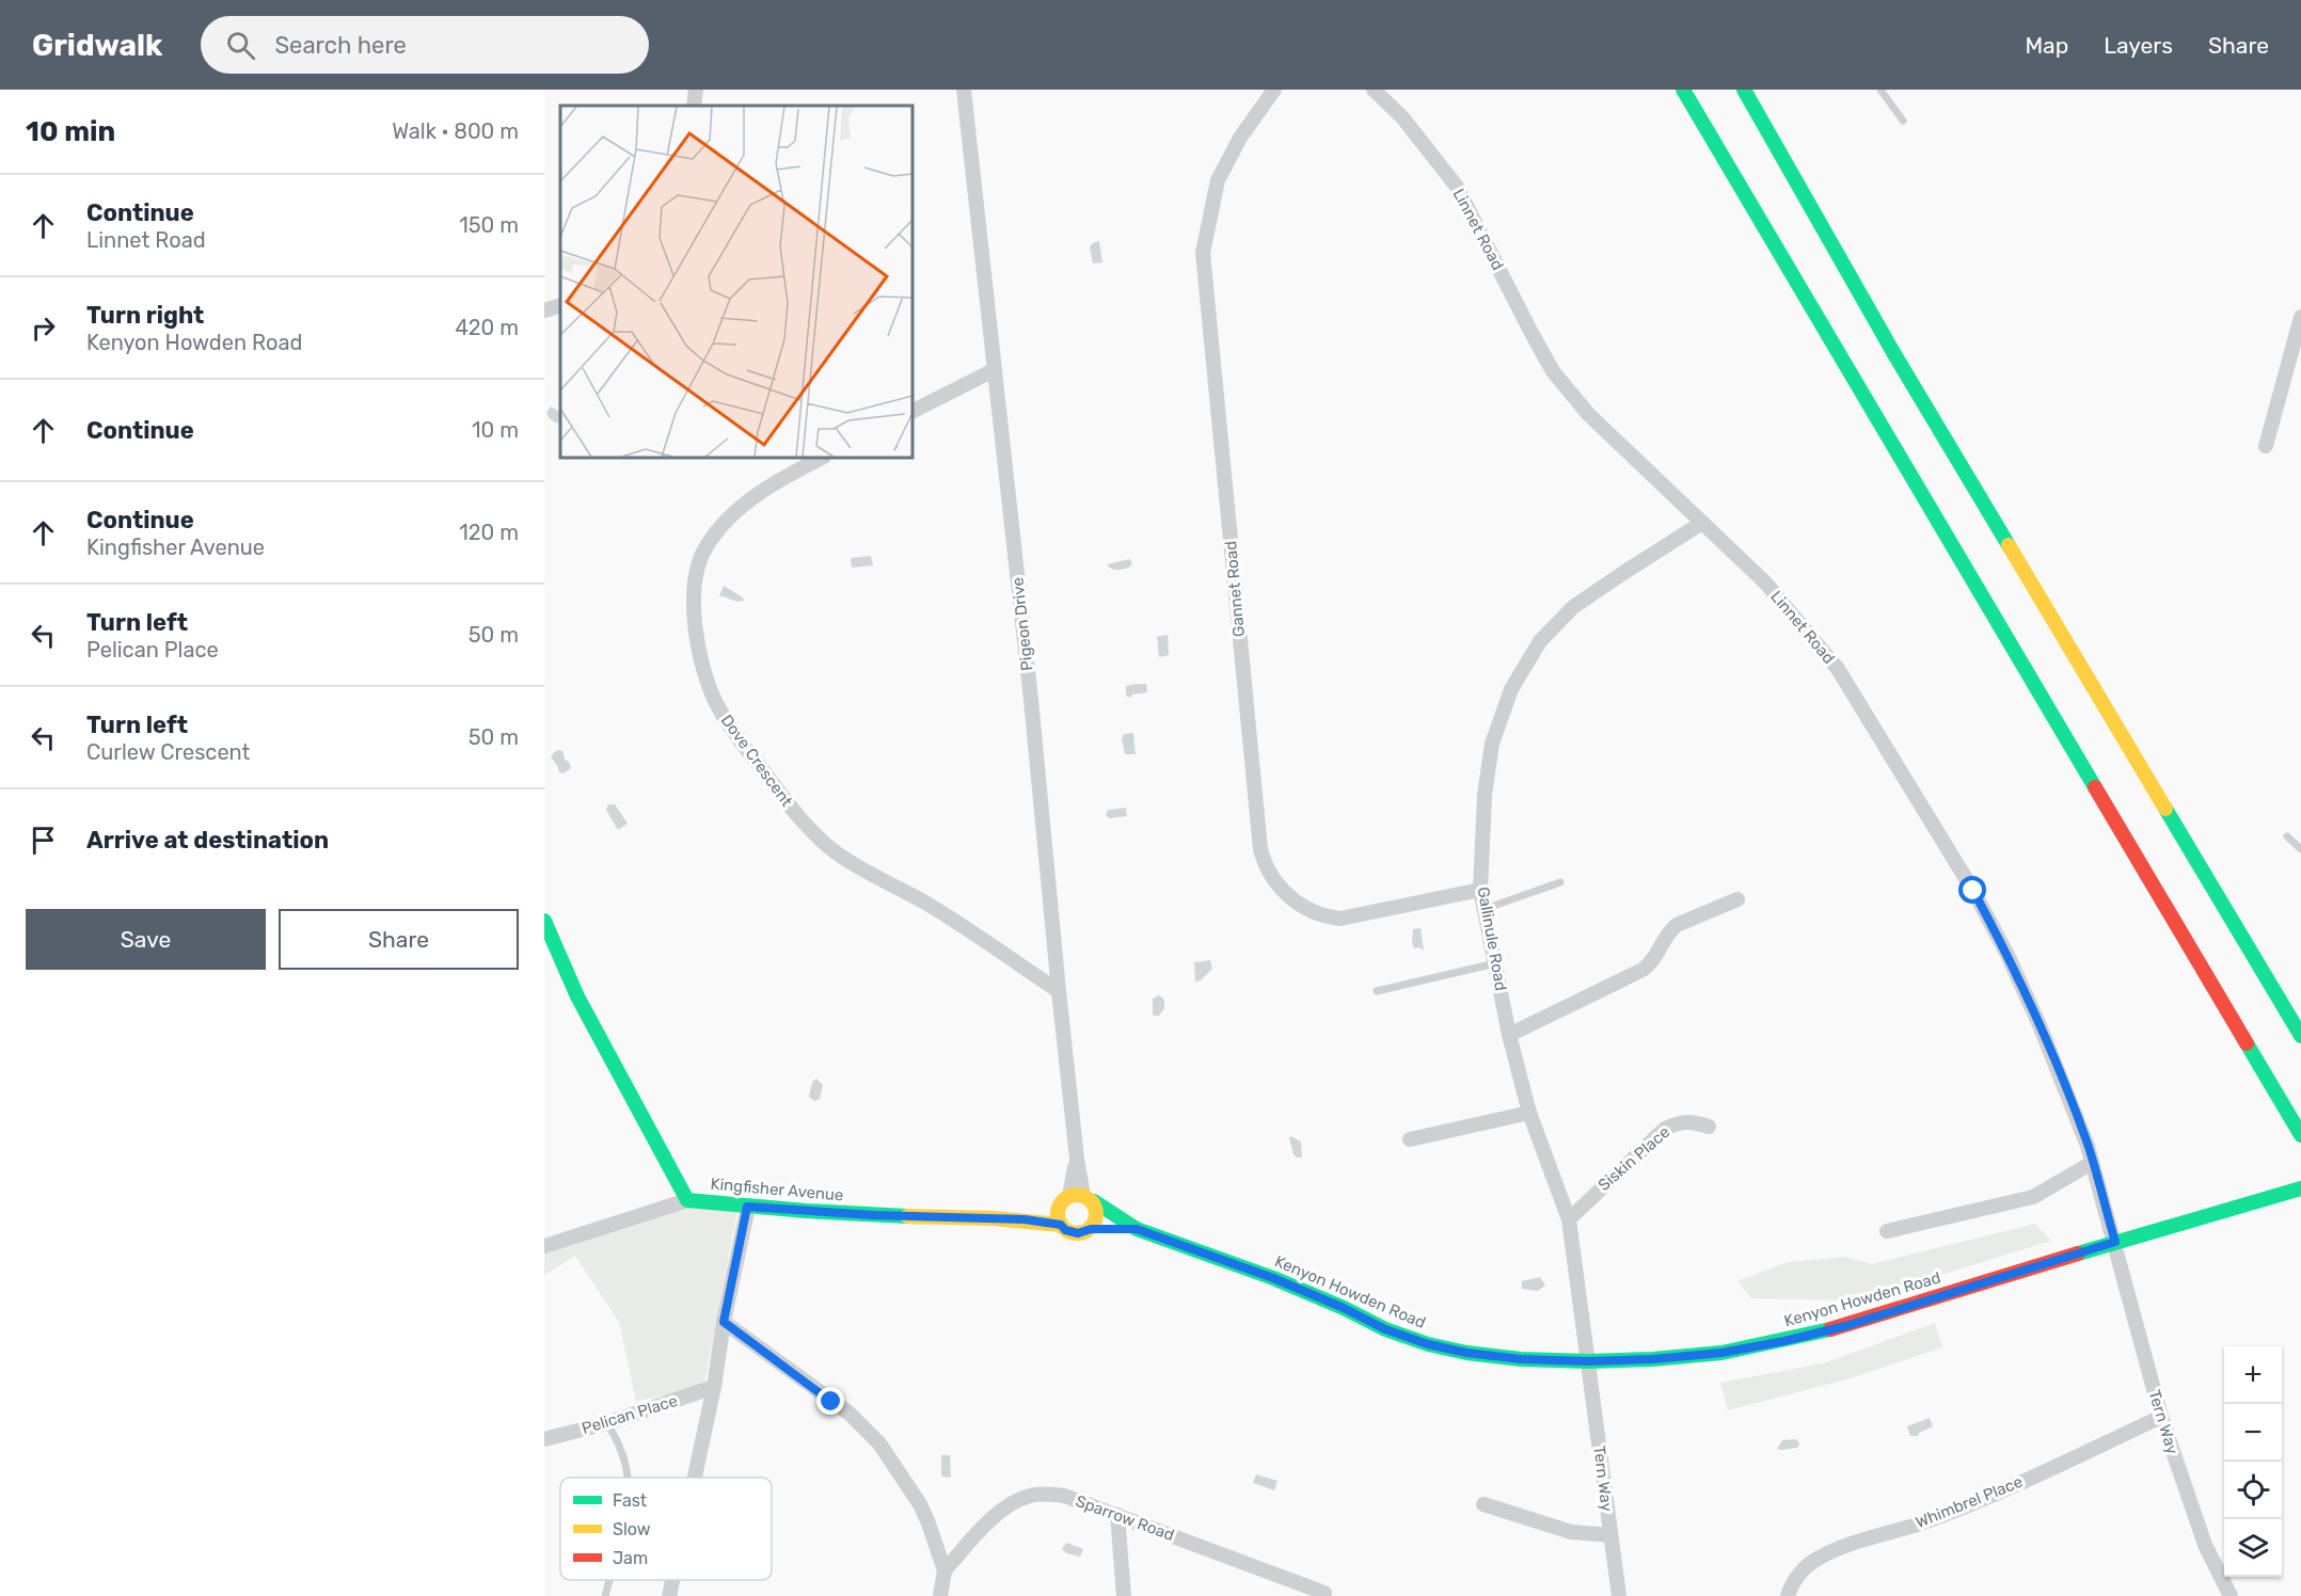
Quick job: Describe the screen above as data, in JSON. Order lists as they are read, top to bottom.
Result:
{
  "streets": {
    "main road": ["Kingfisher Avenue", "Kenyon Howden Road"],
    "street": [
      "Linnet Road",
      "Gannet Road",
      "Pigeon Drive",
      "Dove Crescent",
      "Gallinule Road",
      "Siskin Place",
      "Pelican Place",
      "Tern Way",
      "Whimbrel Place",
      "Sparrow Road"
    ]
  },
  "crossings": [
    ["Linnet Road", "Gallinule Road"],
    ["Linnet Road", "Kenyon Howden Road"],
    ["Linnet Road", "Tern Way"],
    ["Gannet Road", "Gallinule Road"],
    ["Pigeon Drive", "Dove Crescent"],
    ["Pigeon Drive", "Kingfisher Avenue"],
    ["Pigeon Drive", "Kenyon Howden Road"],
    ["Gallinule Road", "Siskin Place"],
    ["Gallinule Road", "Kenyon Howden Road"],
    ["Gallinule Road", "Tern Way"],
    ["Kingfisher Avenue", "Kenyon Howden Road"],
    ["Kenyon Howden Road", "Tern Way"],
    ["Tern Way", "Whimbrel Place"]
  ],
  "legend": ["Fast", "Slow", "Jam"],
  "page": {
    "header": "Gridwalk",
    "search": "Search here",
    "nav": ["Map", "Layers", "Share"],
    "heading": ["10 min", "Walk · 800 m"],
    "list": [
      ["Continue", "Linnet Road", "150 m"],
      ["Turn right", "Kenyon Howden Road", "420 m"],
      ["Continue", "10 m"],
      ["Continue", "Kingfisher Avenue", "120 m"],
      ["Turn left", "Pelican Place", "50 m"],
      ["Turn left", "Curlew Crescent", "50 m"],
      "Arrive at destination"
    ],
    "buttons": ["Save", "Share"],
    "map_buttons": ["+", "−"]
  }
}
